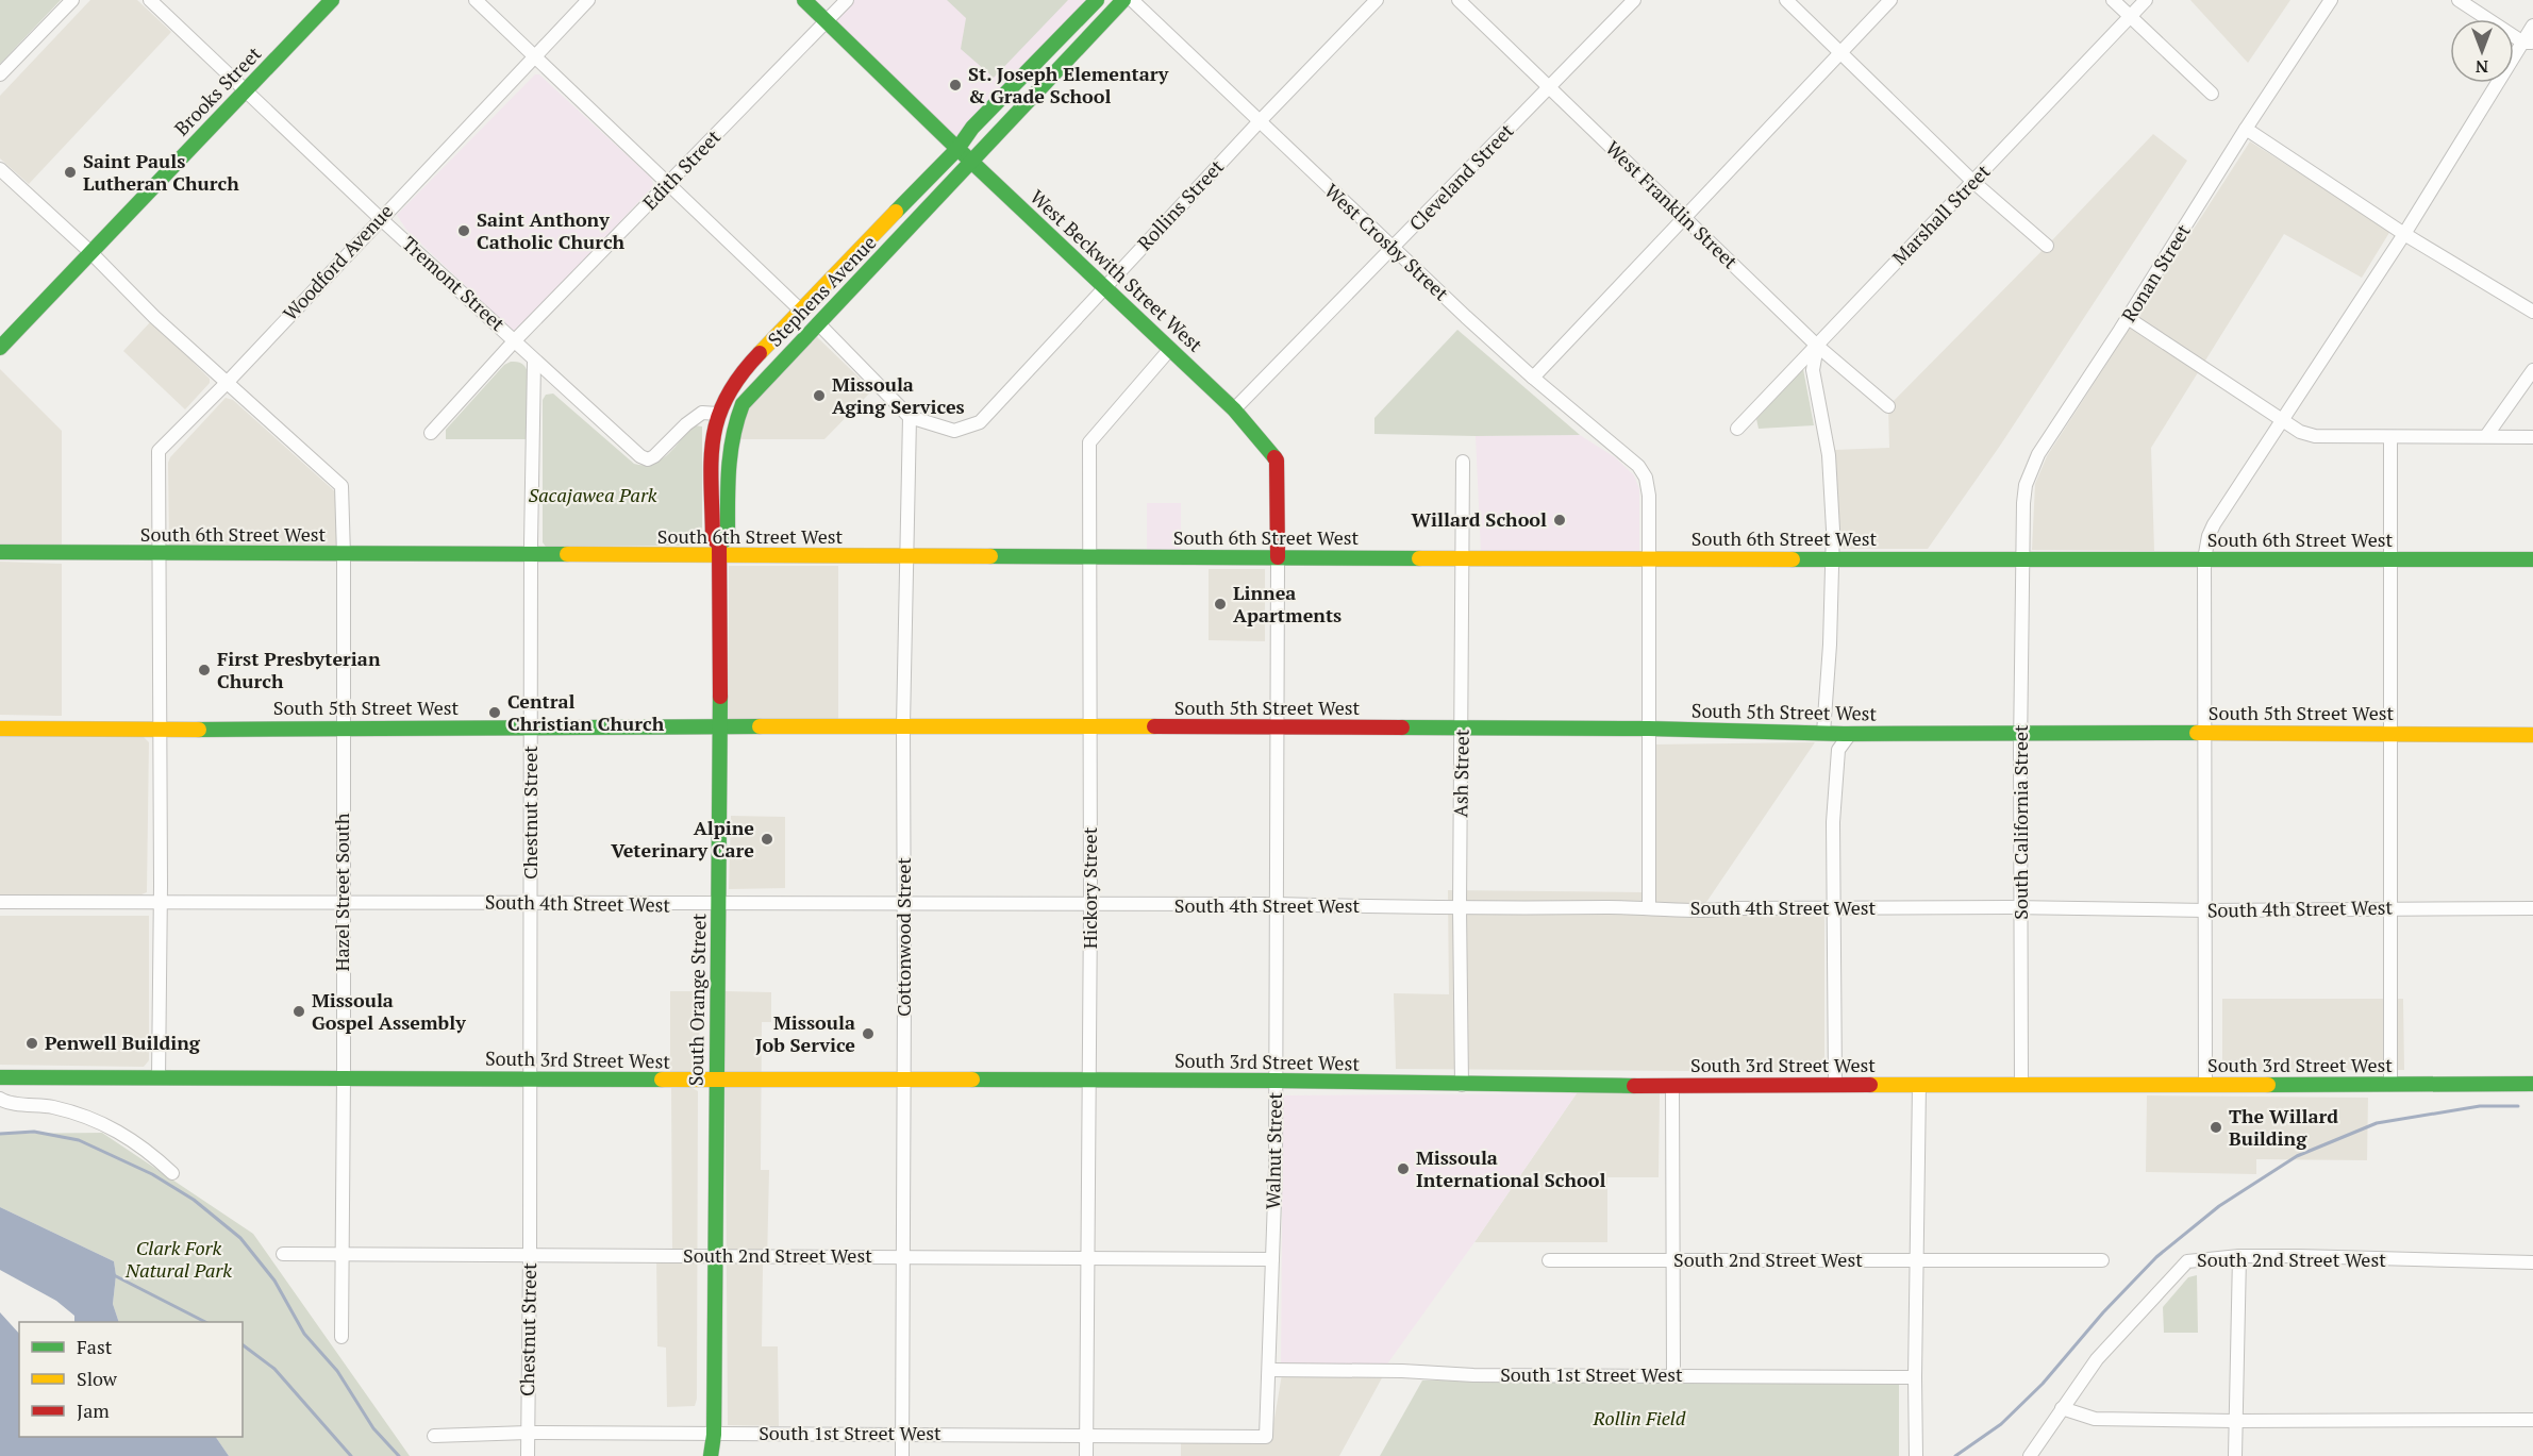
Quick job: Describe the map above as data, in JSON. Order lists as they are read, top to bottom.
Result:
{
  "streets": {
    "main road": [
      "Brooks Street",
      "West Beckwith Street West",
      "Stephens Avenue",
      "South 6th Street West",
      "South 5th Street West",
      "South Orange Street",
      "South 3rd Street West"
    ],
    "street": [
      "Edith Street",
      "Cleveland Street",
      "Rollins Street",
      "West Franklin Street",
      "Marshall Street",
      "West Crosby Street",
      "Woodford Avenue",
      "Ronan Street",
      "Tremont Street",
      "Ash Street",
      "Chestnut Street",
      "South California Street",
      "Hickory Street",
      "Hazel Street South",
      "South 4th Street West",
      "Cottonwood Street",
      "Walnut Street",
      "South 2nd Street West",
      "South 1st Street West"
    ]
  },
  "crossings": [
    ["Brooks Street", "Tremont Street"],
    ["Edith Street", "West Beckwith Street West"],
    ["Edith Street", "Tremont Street"],
    ["Cleveland Street", "West Franklin Street"],
    ["Cleveland Street", "West Crosby Street"],
    ["Cleveland Street", "West Beckwith Street West"],
    ["Rollins Street", "West Crosby Street"],
    ["Rollins Street", "West Beckwith Street West"],
    ["Rollins Street", "Cottonwood Street"],
    ["West Franklin Street", "Marshall Street"],
    ["West Crosby Street", "South 6th Street West"],
    ["Woodford Avenue", "Tremont Street"],
    ["Woodford Avenue", "South 6th Street West"],
    ["Woodford Avenue", "South 5th Street West"],
    ["Woodford Avenue", "Hazel Street South"],
    ["Woodford Avenue", "South 4th Street West"],
    ["Woodford Avenue", "South 3rd Street West"],
    ["West Beckwith Street West", "Stephens Avenue"],
    ["West Beckwith Street West", "South 6th Street West"],
    ["West Beckwith Street West", "Hickory Street"],
    ["West Beckwith Street West", "Walnut Street"],
    ["Ronan Street", "South 6th Street West"],
    ["Ronan Street", "South California Street"],
    ["Tremont Street", "Stephens Avenue"],
    ["Tremont Street", "Chestnut Street"],
    ["Stephens Avenue", "South 6th Street West"],
    ["Stephens Avenue", "South Orange Street"],
    ["South 6th Street West", "Ash Street"],
    ["South 6th Street West", "Chestnut Street"],
    ["South 6th Street West", "South California Street"],
    ["South 6th Street West", "Hickory Street"],
    ["South 6th Street West", "Hazel Street South"],
    ["South 6th Street West", "Cottonwood Street"],
    ["South 6th Street West", "South Orange Street"],
    ["South 6th Street West", "Walnut Street"],
    ["South 5th Street West", "Ash Street"],
    ["South 5th Street West", "Chestnut Street"],
    ["South 5th Street West", "South California Street"],
    ["South 5th Street West", "Hickory Street"],
    ["South 5th Street West", "Hazel Street South"],
    ["South 5th Street West", "Cottonwood Street"],
    ["South 5th Street West", "South Orange Street"],
    ["South 5th Street West", "Walnut Street"],
    ["Ash Street", "South 4th Street West"],
    ["Ash Street", "South 3rd Street West"],
    ["Chestnut Street", "South 4th Street West"],
    ["Chestnut Street", "South 3rd Street West"],
    ["Chestnut Street", "South 2nd Street West"],
    ["Chestnut Street", "South 1st Street West"],
    ["South California Street", "South 4th Street West"],
    ["South California Street", "South 3rd Street West"],
    ["Hickory Street", "South 4th Street West"],
    ["Hickory Street", "South 3rd Street West"],
    ["Hickory Street", "South 2nd Street West"],
    ["Hickory Street", "South 1st Street West"],
    ["Hazel Street South", "South 4th Street West"],
    ["Hazel Street South", "South 3rd Street West"],
    ["Hazel Street South", "South 2nd Street West"],
    ["South 4th Street West", "Cottonwood Street"],
    ["South 4th Street West", "South Orange Street"],
    ["South 4th Street West", "Walnut Street"],
    ["Cottonwood Street", "South 3rd Street West"],
    ["Cottonwood Street", "South 2nd Street West"],
    ["Cottonwood Street", "South 1st Street West"],
    ["South Orange Street", "South 3rd Street West"],
    ["South Orange Street", "South 2nd Street West"],
    ["South Orange Street", "South 1st Street West"],
    ["South 3rd Street West", "Walnut Street"],
    ["Walnut Street", "South 2nd Street West"],
    ["Walnut Street", "South 1st Street West"]
  ],
  "parks": ["Sacajawea Park", "Clark Fork Natural Park", "Rollin Field"],
  "places": [
    "St. Joseph Elementary & Grade School",
    "Saint Pauls Lutheran Church",
    "Saint Anthony Catholic Church",
    "Missoula Aging Services",
    "Willard School",
    "Linnea Apartments",
    "First Presbyterian Church",
    "Central Christian Church",
    "Alpine Veterinary Care",
    "Missoula Gospel Assembly",
    "Missoula Job Service",
    "Penwell Building",
    "The Willard Building",
    "Missoula International School"
  ],
  "legend": ["Fast", "Slow", "Jam"],
  "north": "bottom"
}
